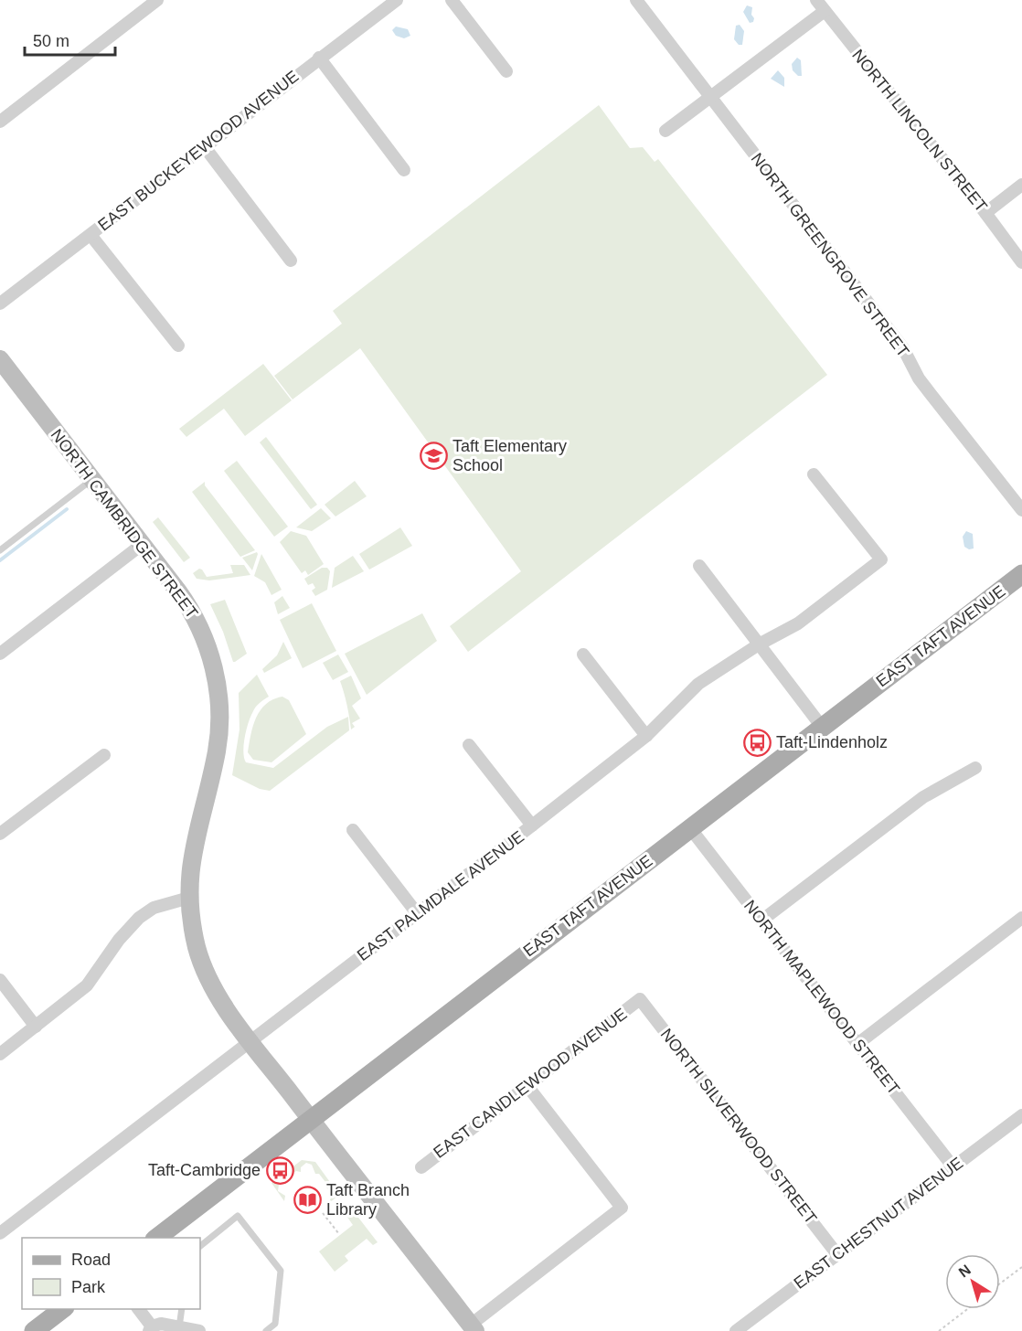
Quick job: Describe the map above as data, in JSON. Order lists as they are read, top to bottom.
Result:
{
  "streets": {
    "main road": ["EAST TAFT AVENUE"],
    "street": [
      "NORTH LINCOLN STREET",
      "EAST BUCKEYEWOOD AVENUE",
      "NORTH GREENGROVE STREET",
      "NORTH CAMBRIDGE STREET",
      "EAST PALMDALE AVENUE",
      "NORTH MAPLEWOOD STREET",
      "EAST CANDLEWOOD AVENUE",
      "NORTH SILVERWOOD STREET",
      "EAST CHESTNUT AVENUE"
    ]
  },
  "crossings": [
    ["NORTH CAMBRIDGE STREET", "EAST TAFT AVENUE"],
    ["NORTH CAMBRIDGE STREET", "EAST PALMDALE AVENUE"],
    ["EAST TAFT AVENUE", "NORTH MAPLEWOOD STREET"],
    ["NORTH MAPLEWOOD STREET", "EAST CHESTNUT AVENUE"],
    ["EAST CANDLEWOOD AVENUE", "NORTH SILVERWOOD STREET"],
    ["NORTH SILVERWOOD STREET", "EAST CHESTNUT AVENUE"]
  ],
  "places": {
    "school or university": ["Taft Elementary School"],
    "bus stop": ["Taft-Lindenholz", "Taft-Cambridge"],
    "library": ["Taft Branch Library"]
  },
  "legend": ["Road", "Park"],
  "scale_bar": "50 m",
  "north": "top left"
}
